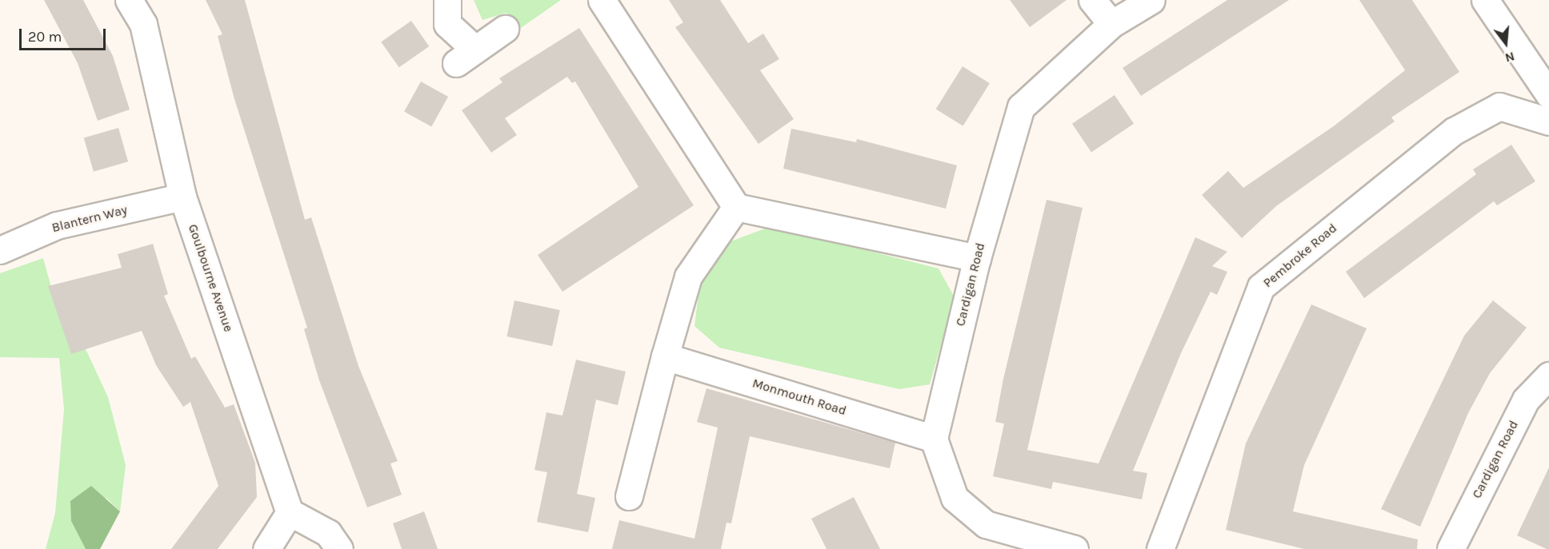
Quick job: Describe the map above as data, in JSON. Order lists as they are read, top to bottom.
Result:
{
  "streets": {
    "street": [
      "Blantern Way",
      "Pembroke Road",
      "Goulbourne Avenue",
      "Cardigan Road",
      "Monmouth Road"
    ]
  },
  "crossings": [
    ["Blantern Way", "Goulbourne Avenue"],
    ["Cardigan Road", "Monmouth Road"]
  ],
  "scale_bar": "20 m",
  "north": "bottom"
}
